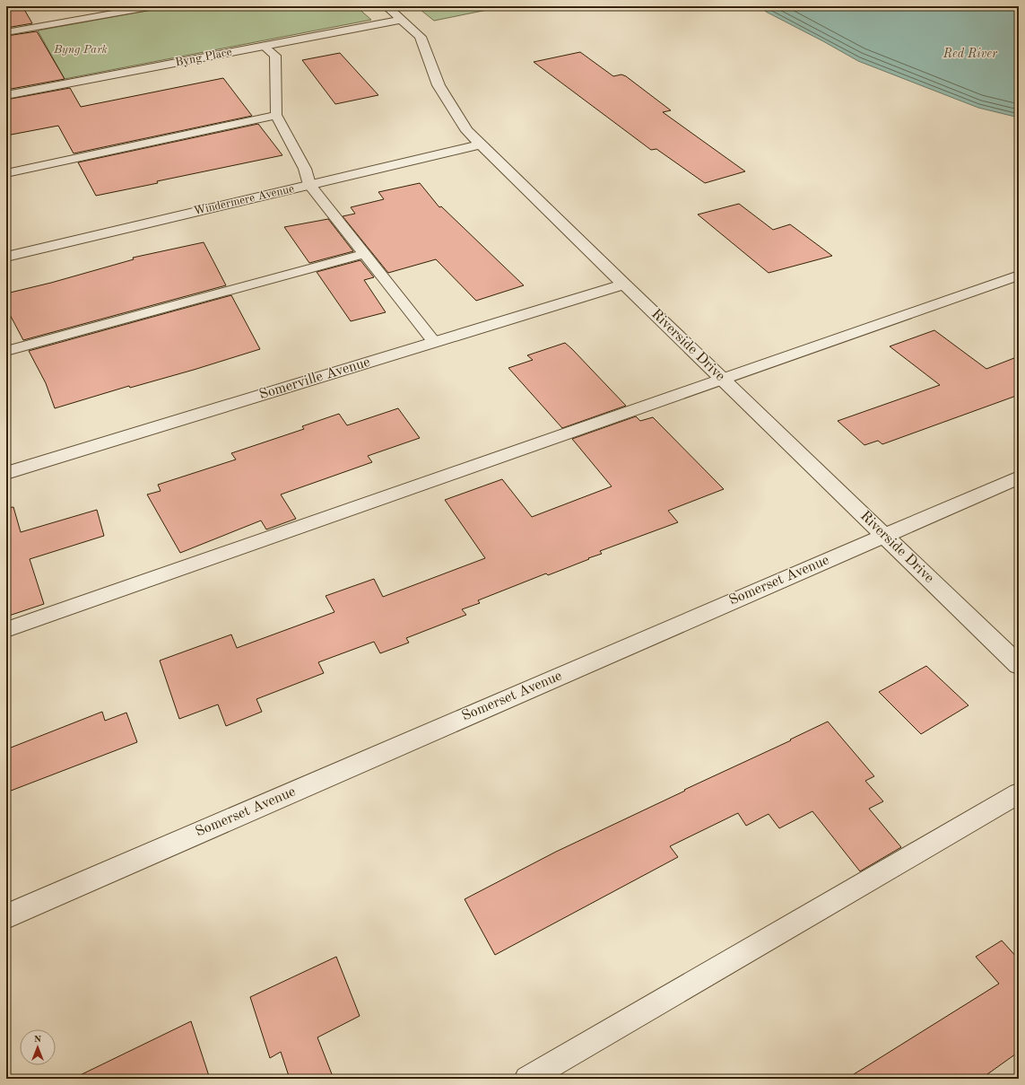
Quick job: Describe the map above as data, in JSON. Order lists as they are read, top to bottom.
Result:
{
  "streets": {
    "street": [
      "Byng Place",
      "Windermere Avenue",
      "Riverside Drive",
      "Somerville Avenue",
      "Somerset Avenue"
    ]
  },
  "crossings": [
    ["Byng Place", "Riverside Drive"],
    ["Windermere Avenue", "Riverside Drive"],
    ["Riverside Drive", "Somerville Avenue"],
    ["Riverside Drive", "Somerset Avenue"]
  ],
  "water": ["Red River"],
  "parks": ["Byng Park"],
  "north": "top"
}
